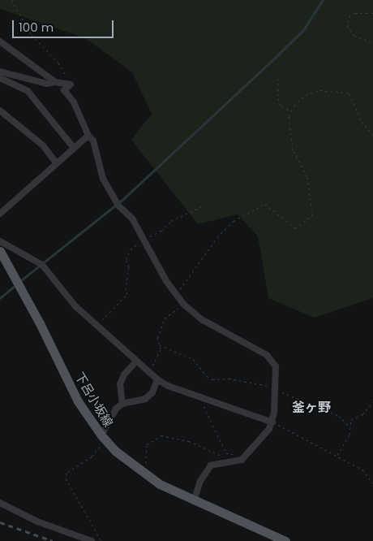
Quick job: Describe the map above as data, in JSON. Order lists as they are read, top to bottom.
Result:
{
  "streets": {
    "main road": ["下呂小坂線"]
  },
  "districts": ["釜ヶ野"],
  "scale_bar": "100 m"
}
